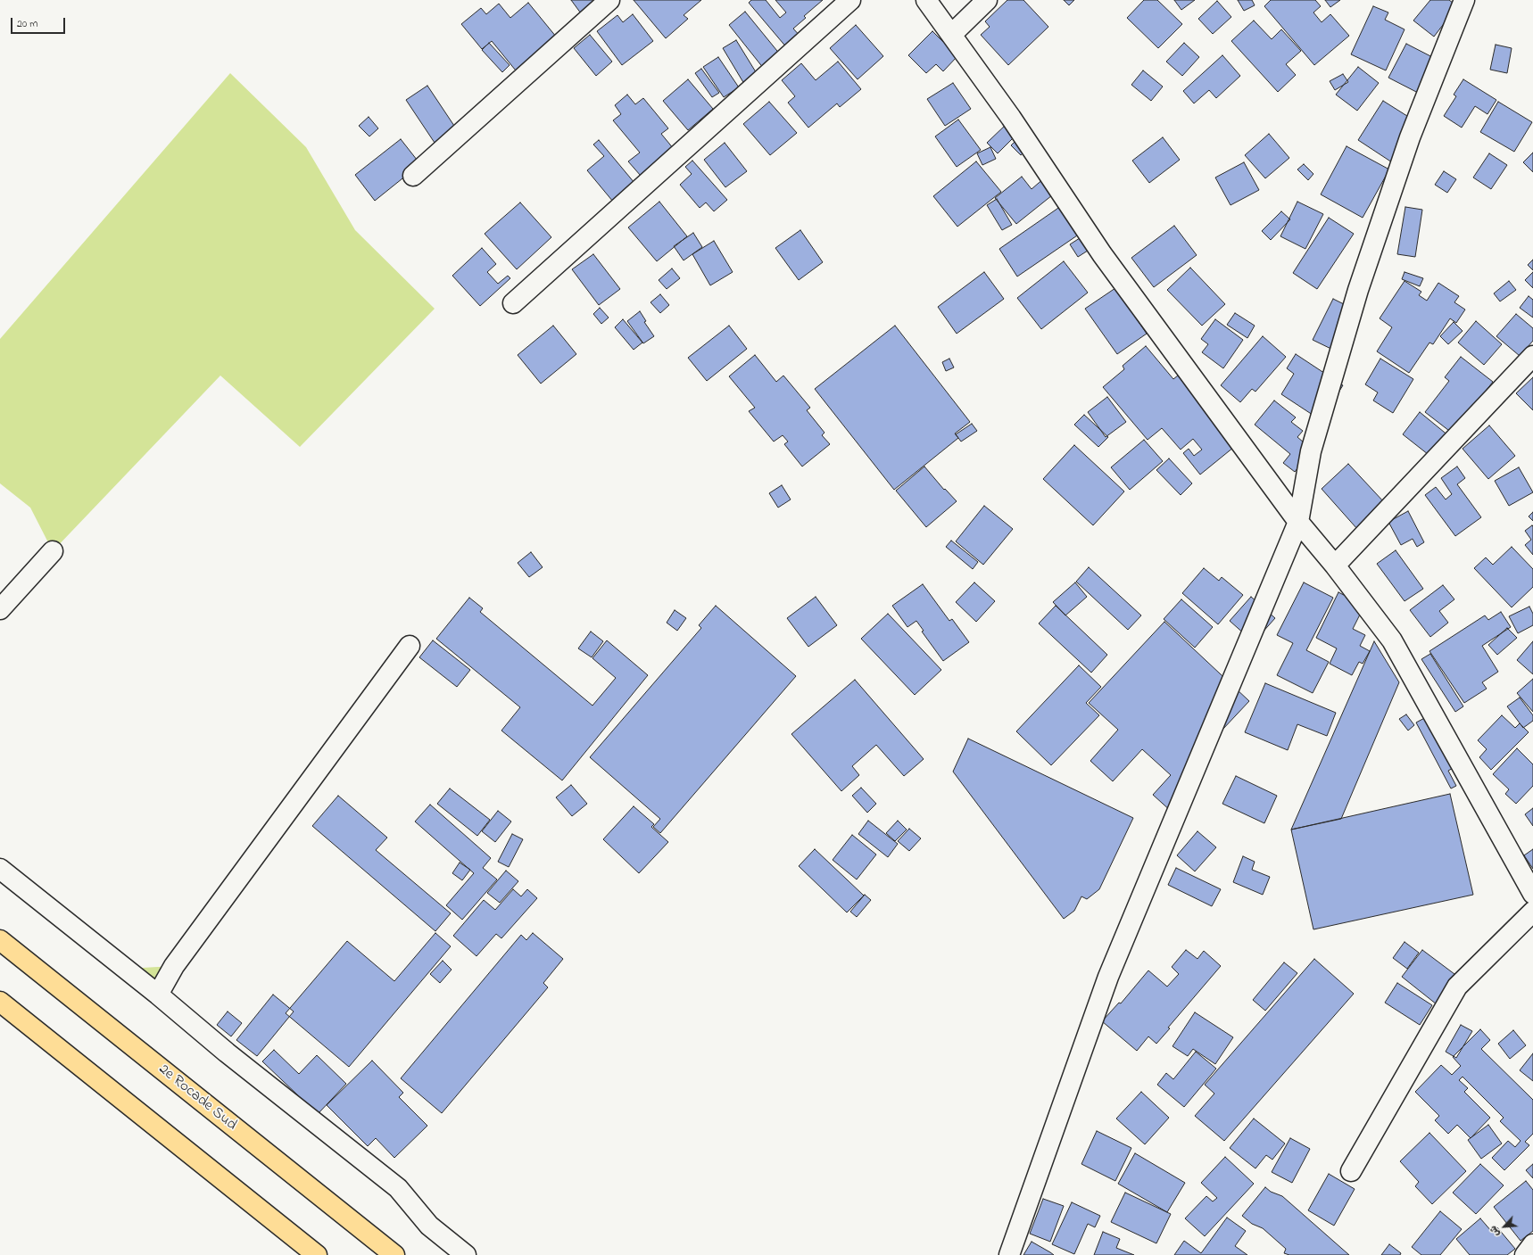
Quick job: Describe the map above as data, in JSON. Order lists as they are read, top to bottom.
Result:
{
  "streets": {
    "highway": ["2e Rocade Sud"]
  },
  "scale_bar": "20 m",
  "north": "bottom left"
}
